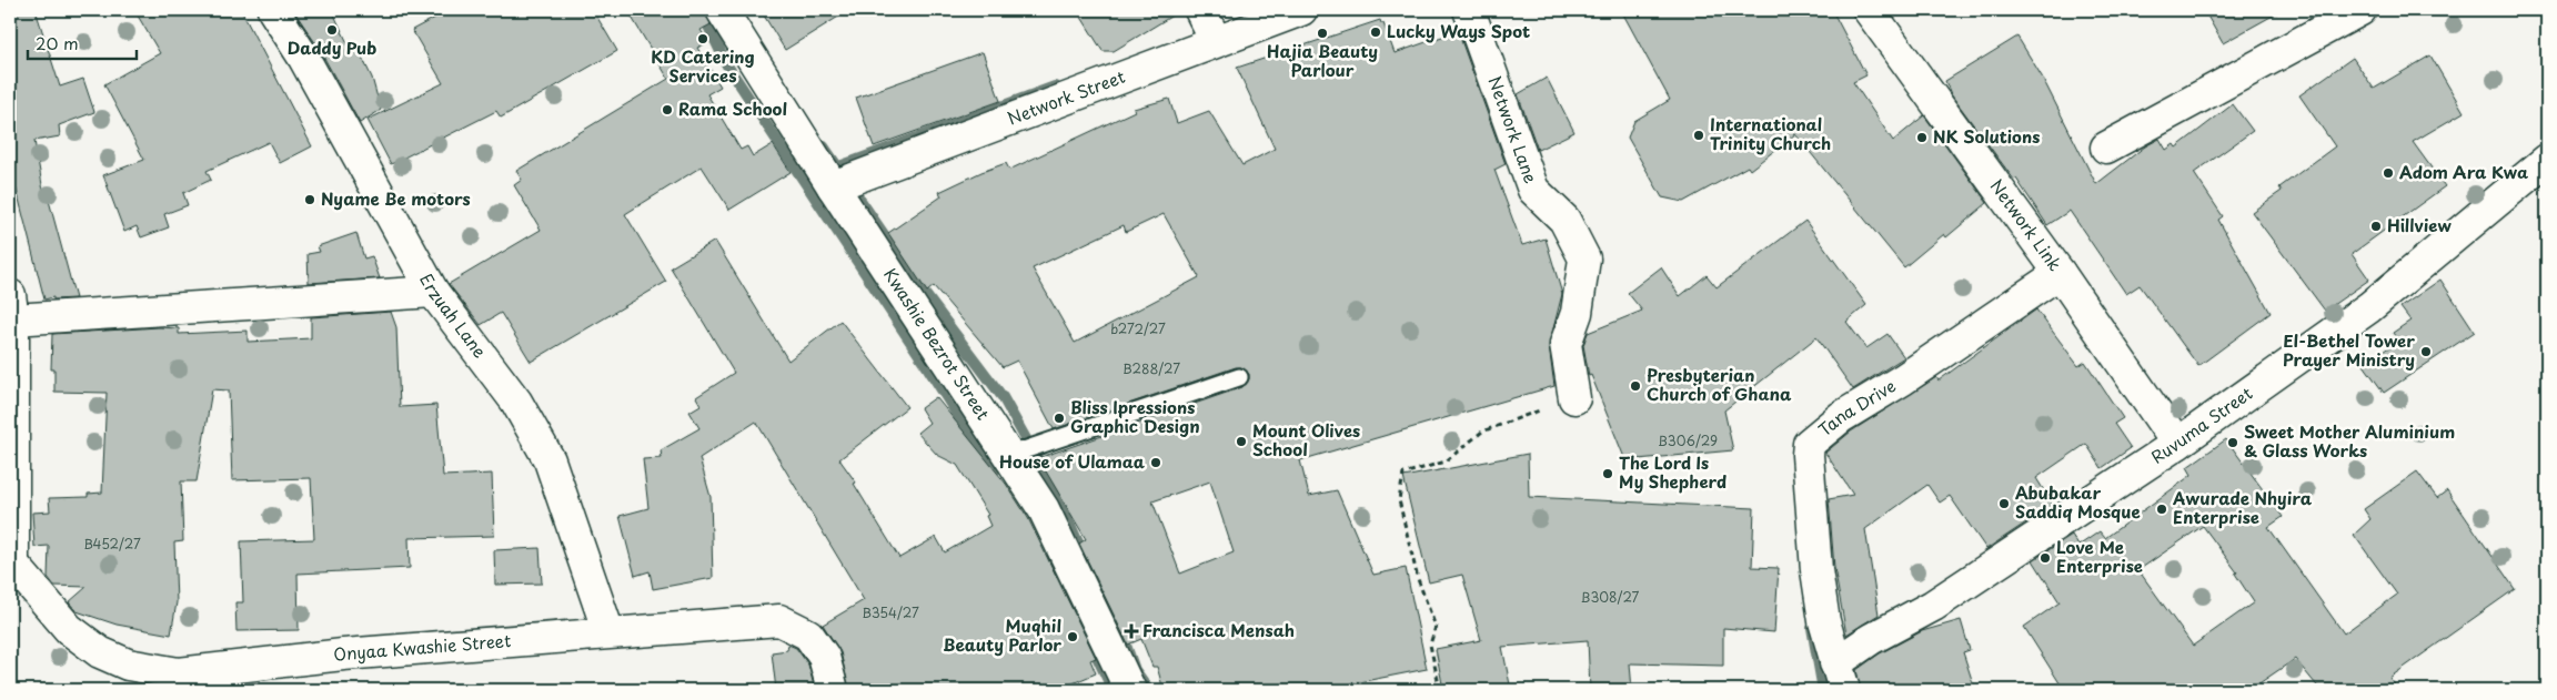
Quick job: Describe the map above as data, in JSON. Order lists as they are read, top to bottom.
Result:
{
  "streets": {
    "street": [
      "Network Street",
      "Network Lane",
      "Network Link",
      "Erzuah Lane",
      "Kwashie Bezrot Street",
      "Tana Drive",
      "Ruvuma Street",
      "Onyaa Kwashie Street"
    ]
  },
  "crossings": [
    ["Network Street", "Kwashie Bezrot Street"],
    ["Network Link", "Tana Drive"],
    ["Network Link", "Ruvuma Street"],
    ["Erzuah Lane", "Onyaa Kwashie Street"],
    ["Tana Drive", "Ruvuma Street"]
  ],
  "places": {
    "other": [
      "Daddy Pub",
      "Lucky Ways Spot",
      "Hajia Beauty Parlour",
      "KD Catering Services",
      "Rama School",
      "International Trinity Church",
      "NK Solutions",
      "Adom Ara Kwa",
      "Nyame Be motors",
      "Hillview",
      "El-Bethel Tower Prayer Ministry",
      "Presbyterian Church of Ghana",
      "Bliss Ipressions Graphic Design",
      "Mount Olives School",
      "Sweet Mother Aluminium & Glass Works",
      "House of Ulamaa",
      "The Lord Is My Shepherd",
      "Abubakar Saddiq Mosque",
      "Awurade Nhyira Enterprise",
      "Love Me Enterprise",
      "Muqhil Beauty Parlor"
    ],
    "health": ["Francisca Mensah"]
  },
  "house_numbers": [
    "b272/27",
    "B288/27",
    "B306/29",
    "B452/27",
    "B308/27",
    "B354/27"
  ],
  "scale_bar": "20 m"
}
